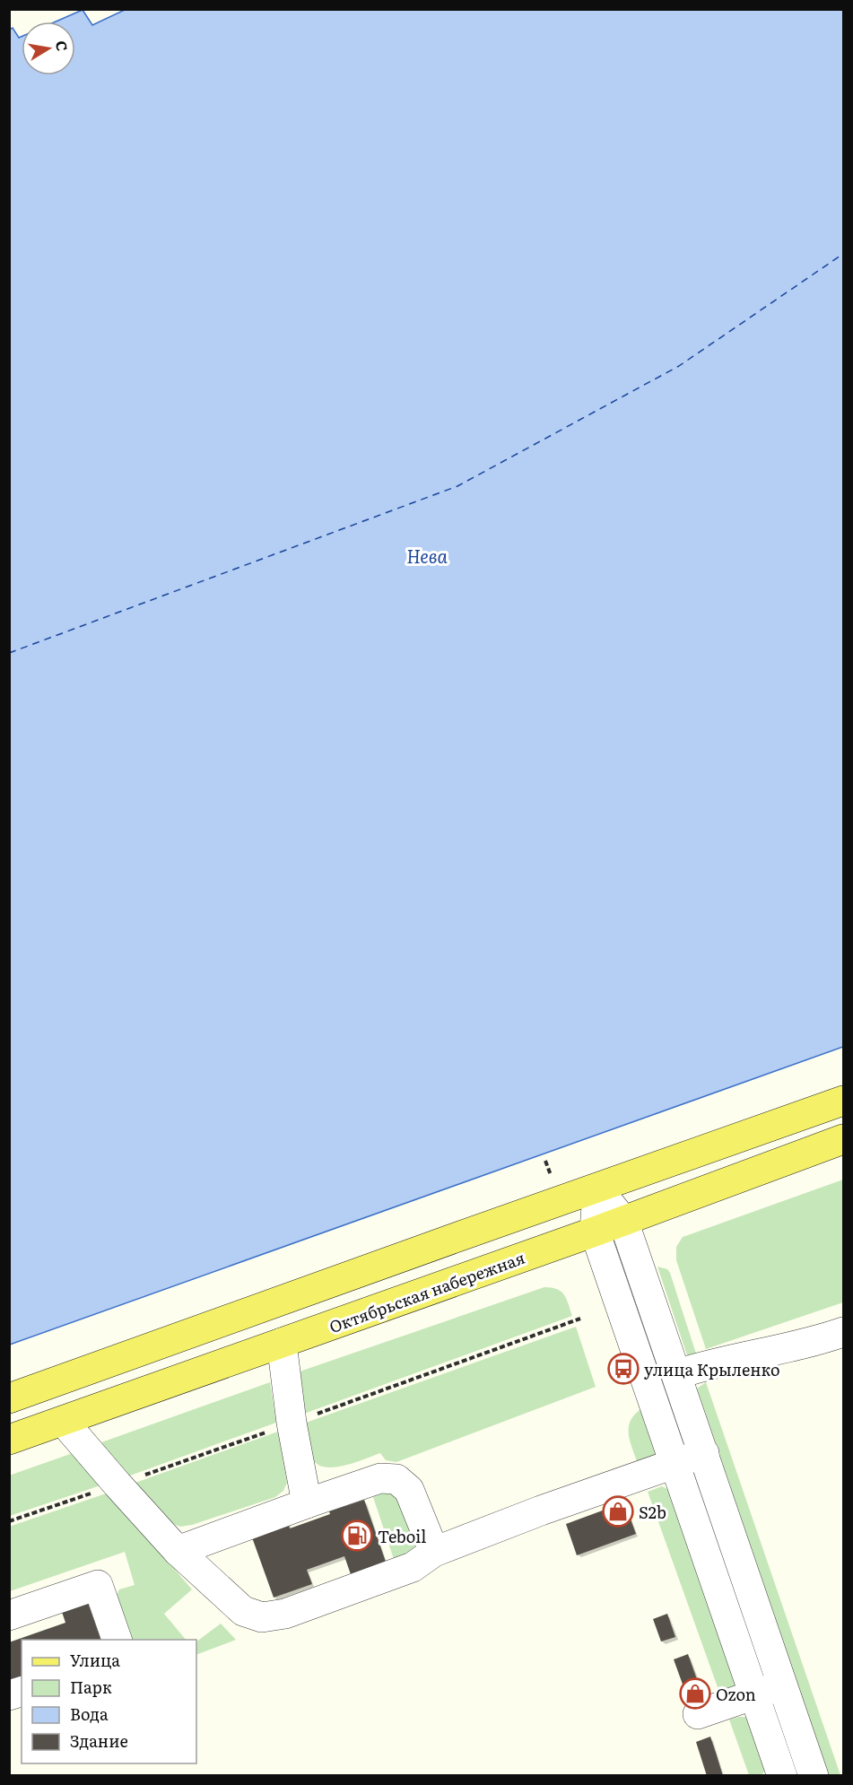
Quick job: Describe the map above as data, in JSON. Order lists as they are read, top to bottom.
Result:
{
  "streets": {
    "main road": ["Октябрьская набережная"]
  },
  "water": ["Нева"],
  "places": {
    "bus stop": ["улица Крыленко"],
    "shop": ["S2b", "Ozon"],
    "fuel station": ["Teboil"]
  },
  "legend": [
    "Улица",
    "Парк",
    "Вода",
    "Здание"
  ],
  "north": "right"
}
